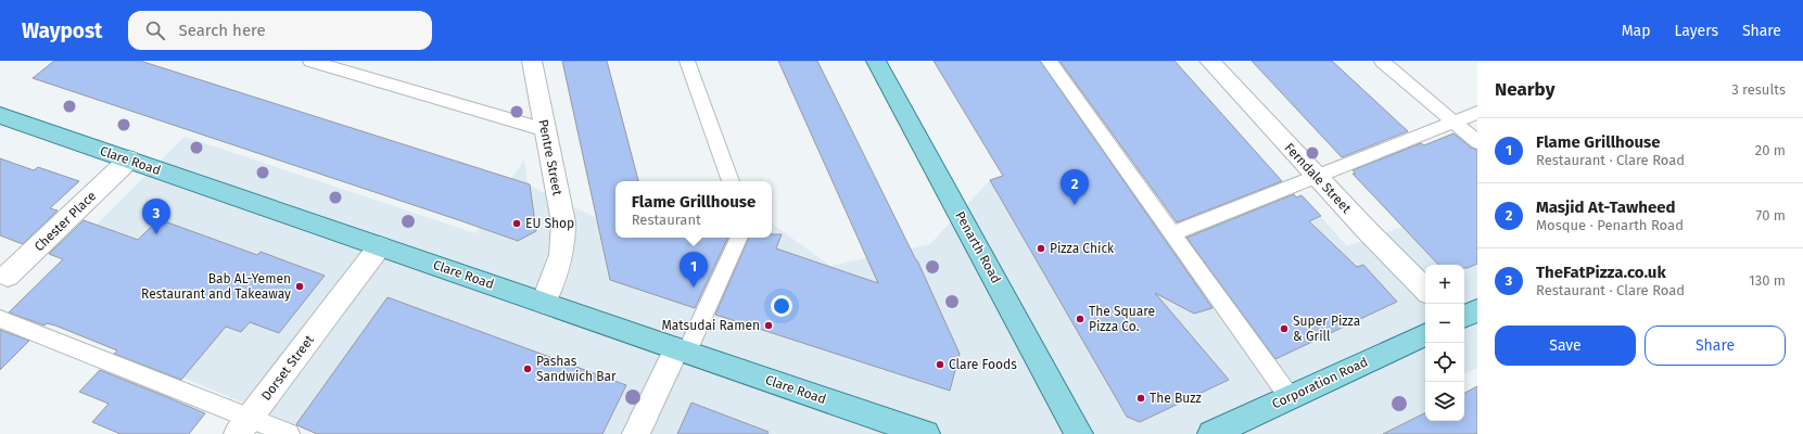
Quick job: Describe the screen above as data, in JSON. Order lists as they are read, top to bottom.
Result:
{
  "streets": {
    "main road": ["Clare Road", "Penarth Road", "Corporation Road"],
    "street": [
      "Pentre Street",
      "Ferndale Street",
      "Chester Place",
      "Dorset Street"
    ]
  },
  "crossings": [
    ["Pentre Street", "Clare Road"],
    ["Clare Road", "Chester Place"],
    ["Clare Road", "Dorset Street"]
  ],
  "places": [
    "EU Shop",
    "Pizza Chick",
    "Bab AL-Yemen Restaurant and Takeaway",
    "The Square Pizza Co.",
    "Matsudai Ramen",
    "Super Pizza & Grill",
    "Clare Foods",
    "Pashas Sandwich Bar",
    "The Buzz"
  ],
  "page": {
    "header": "Waypost",
    "search": "Search here",
    "nav": ["Map", "Layers", "Share"],
    "heading": ["Nearby", "3 results"],
    "list": [
      {
        "mark": "1",
        "name": "Flame Grillhouse",
        "note": "Restaurant · Clare Road",
        "value": "20 m"
      },
      {
        "mark": "2",
        "name": "Masjid At-Tawheed",
        "note": "Mosque · Penarth Road",
        "value": "70 m"
      },
      {
        "mark": "3",
        "name": "TheFatPizza.co.uk",
        "note": "Restaurant · Clare Road",
        "value": "130 m"
      }
    ],
    "pins": ["2", "3", "1"],
    "popup": ["Flame Grillhouse", "Restaurant"],
    "map_buttons": ["+", "−"],
    "buttons": ["Save", "Share"]
  }
}
